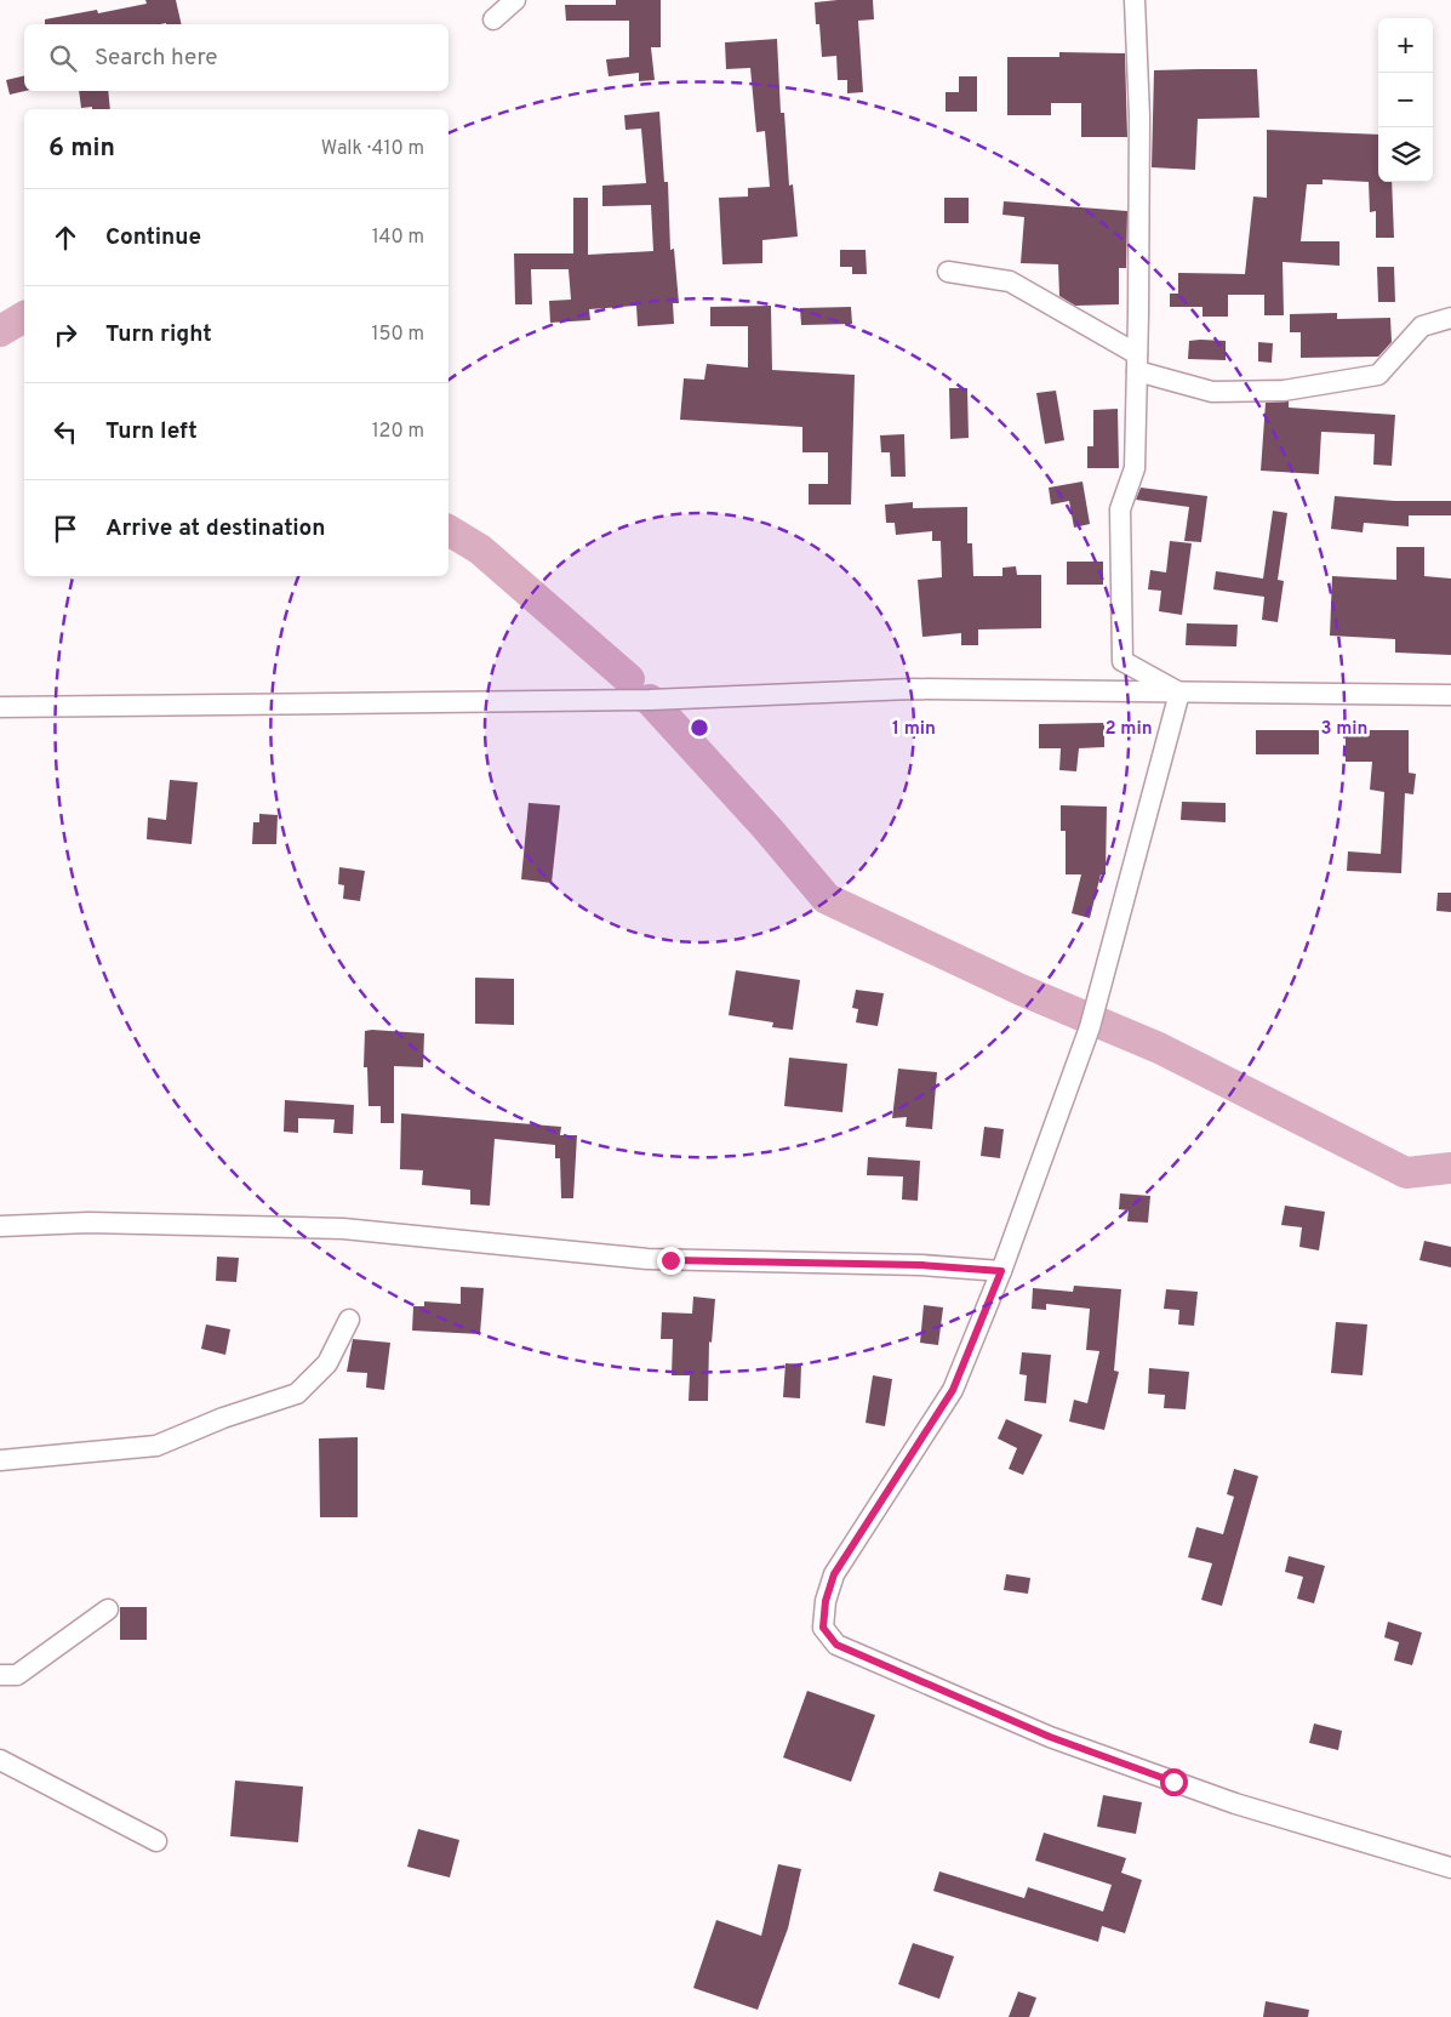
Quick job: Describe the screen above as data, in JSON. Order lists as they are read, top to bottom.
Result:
{
  "page": {
    "map_buttons": ["+", "−"],
    "search": "Search here",
    "heading": ["6 min", "Walk · 410 m"],
    "list": [
      ["Continue", "140 m"],
      ["Turn right", "150 m"],
      ["Turn left", "120 m"],
      "Arrive at destination"
    ]
  },
  "rings": ["1 min", "2 min", "3 min"]
}
